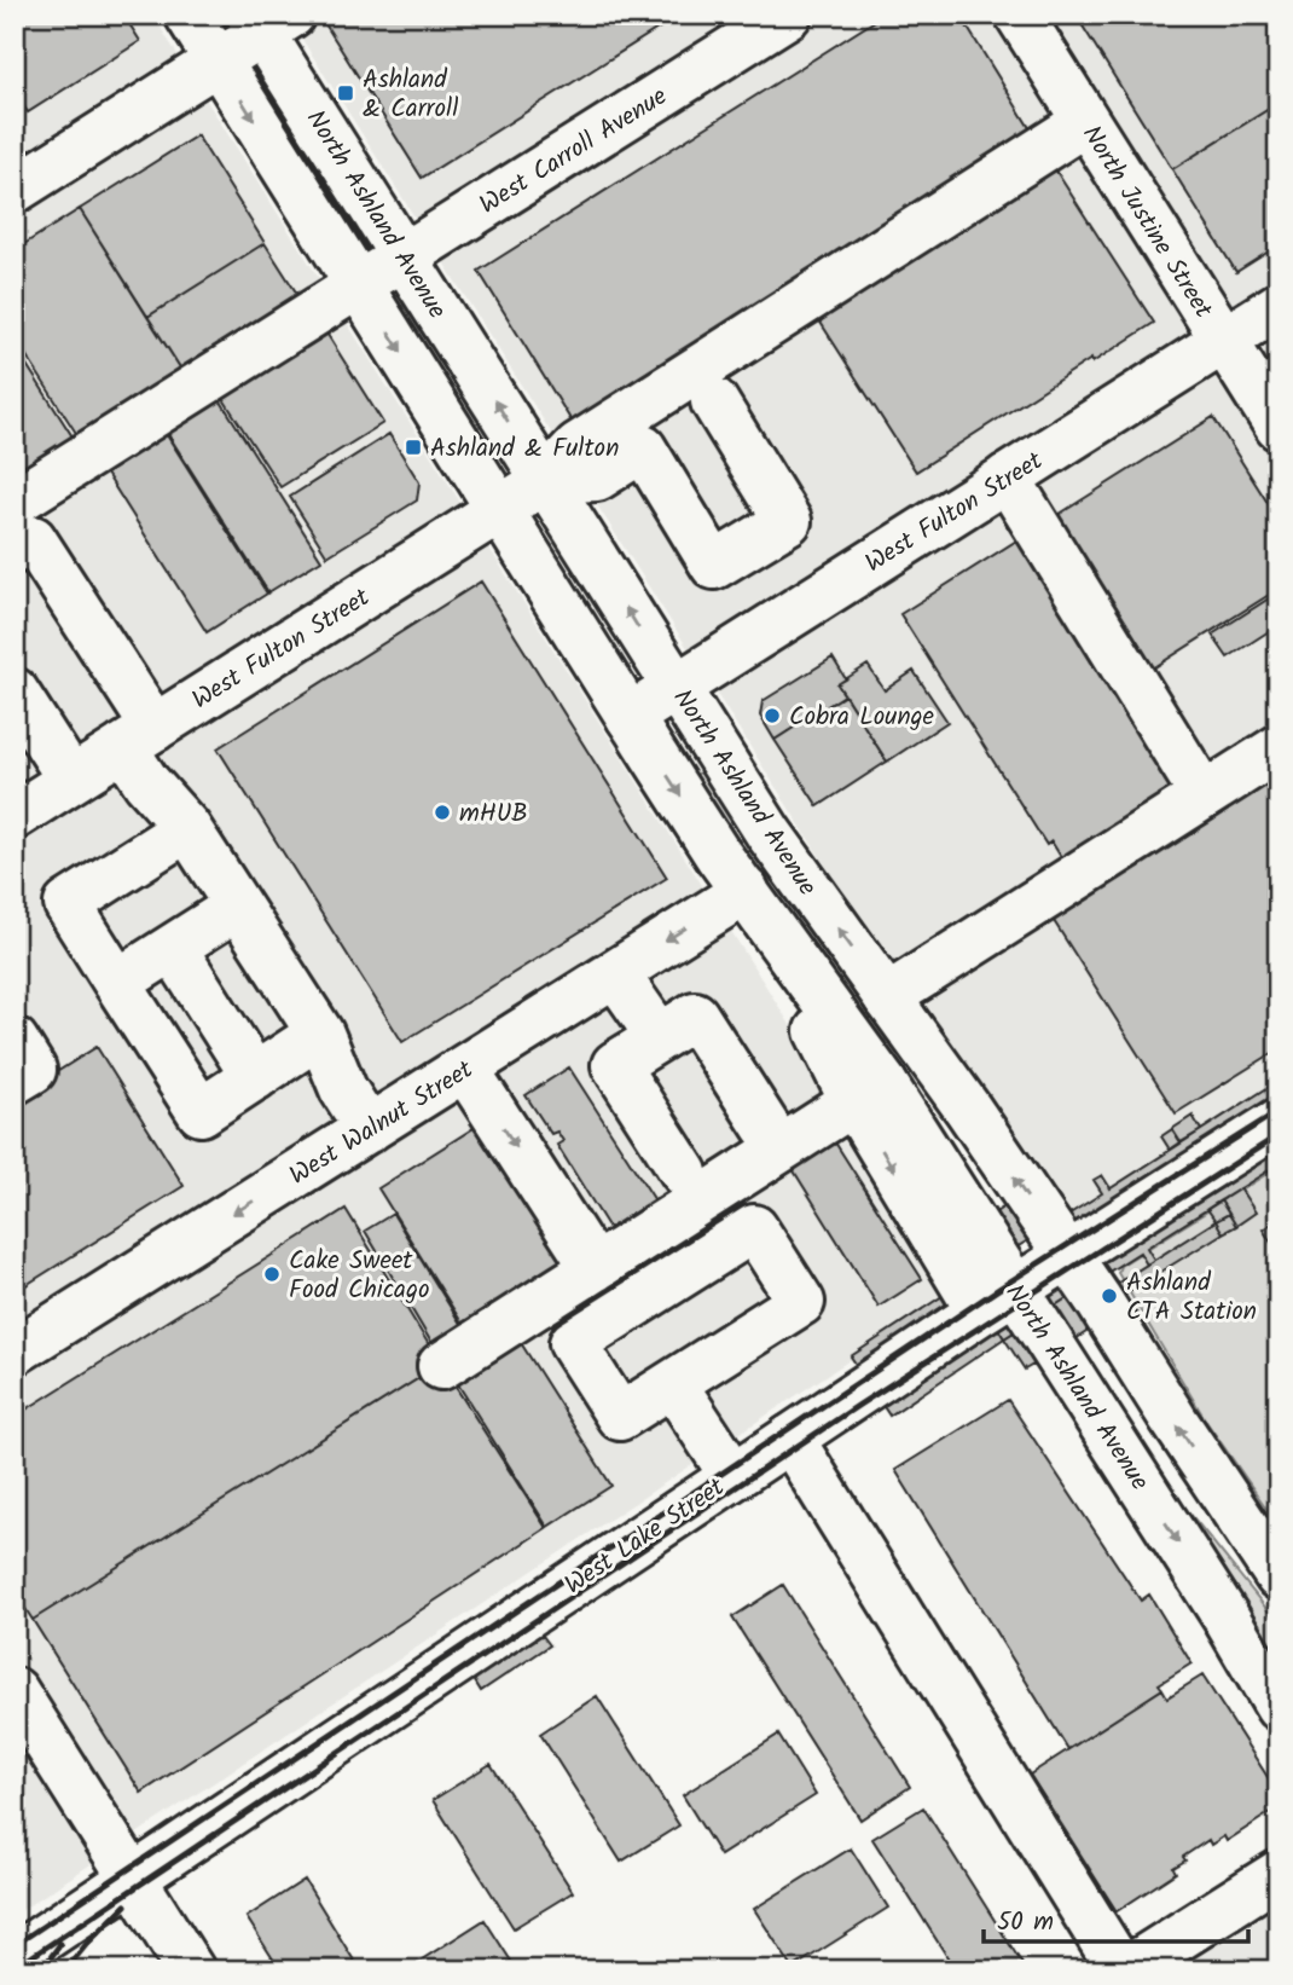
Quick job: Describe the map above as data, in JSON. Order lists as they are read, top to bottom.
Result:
{
  "streets": {
    "main road": [
      "West Carroll Avenue",
      "North Ashland Avenue",
      "North Justine Street",
      "West Fulton Street",
      "West Walnut Street",
      "West Lake Street"
    ]
  },
  "crossings": [
    ["West Carroll Avenue", "North Ashland Avenue"],
    ["North Ashland Avenue", "West Fulton Street"],
    ["North Ashland Avenue", "West Walnut Street"],
    ["North Ashland Avenue", "West Lake Street"],
    ["North Justine Street", "West Fulton Street"]
  ],
  "places": {
    "transit": ["Ashland & Carroll", "Ashland & Fulton"],
    "other": [
      "Cobra Lounge",
      "mHUB",
      "Cake Sweet Food Chicago",
      "Ashland CTA Station"
    ]
  },
  "scale_bar": "50 m"
}
